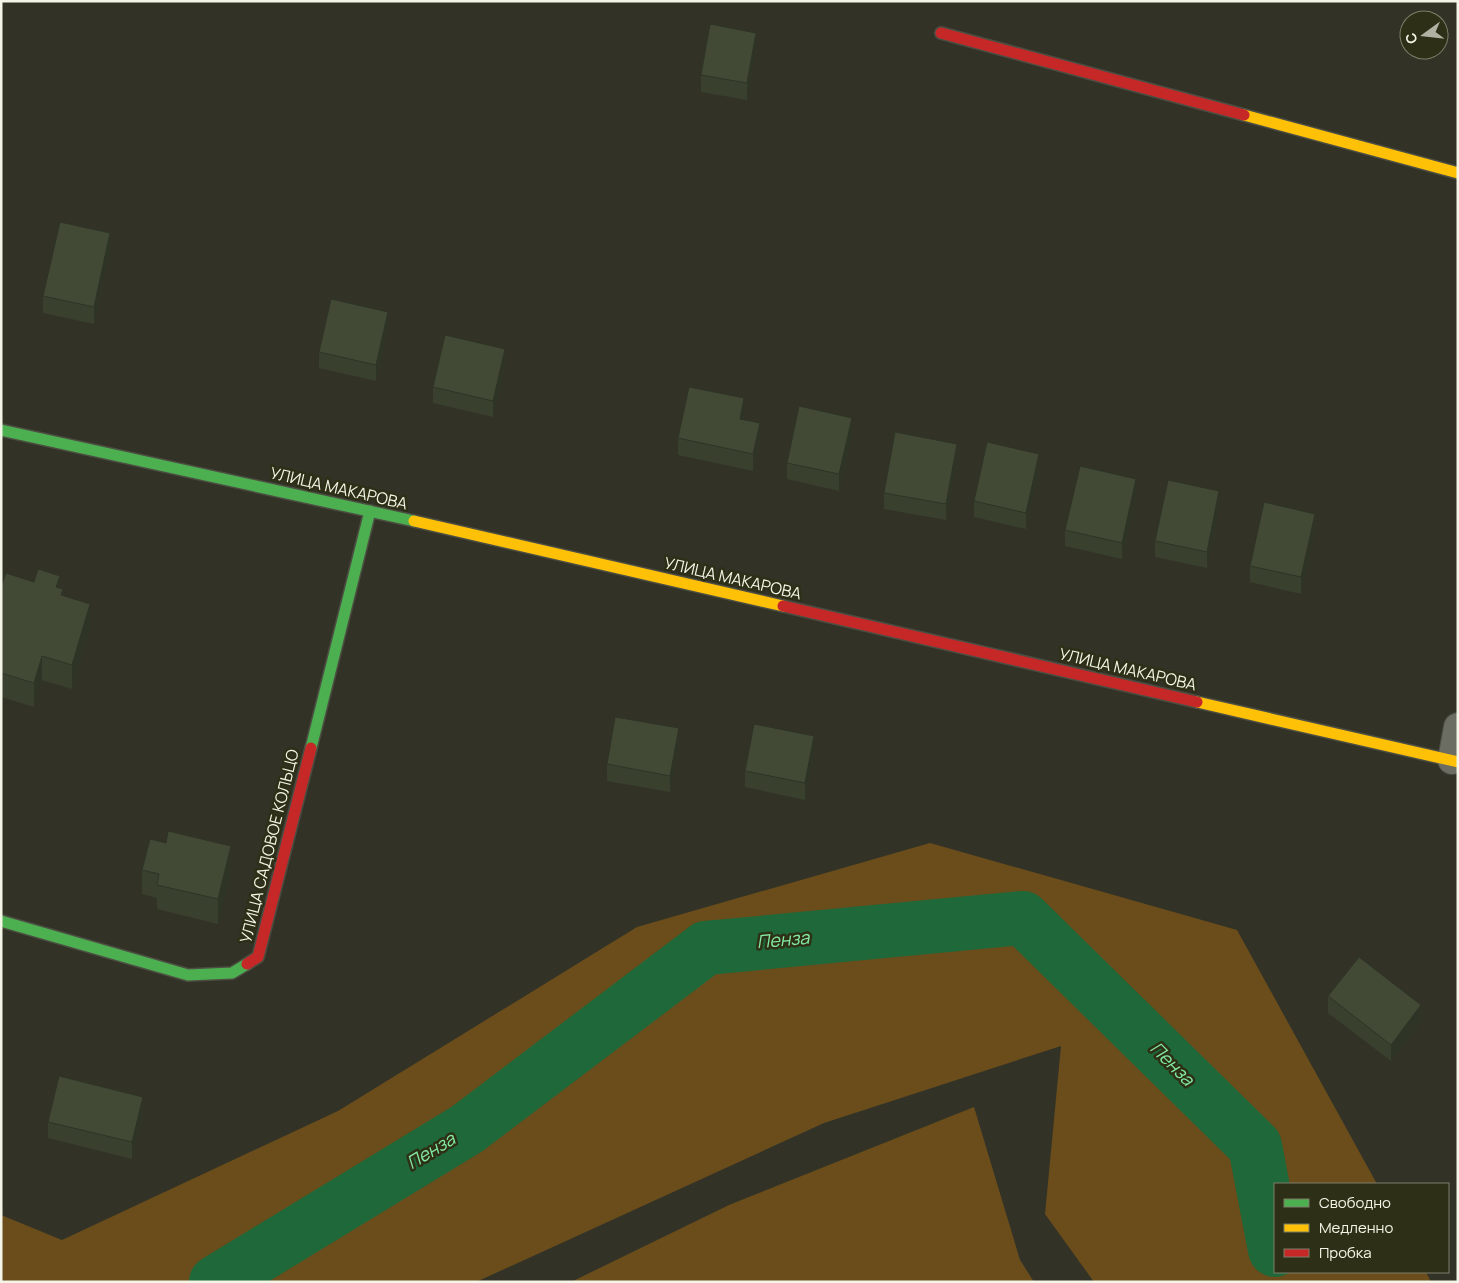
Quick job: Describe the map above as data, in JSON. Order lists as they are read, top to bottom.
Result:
{
  "streets": {
    "street": ["УЛИЦА МАКАРОВА", "УЛИЦА САДОВОЕ КОЛЬЦО"]
  },
  "crossings": [
    ["УЛИЦА МАКАРОВА", "УЛИЦА САДОВОЕ КОЛЬЦО"]
  ],
  "water": ["Пенза"],
  "legend": ["Свободно", "Медленно", "Пробка"],
  "north": "left"
}
